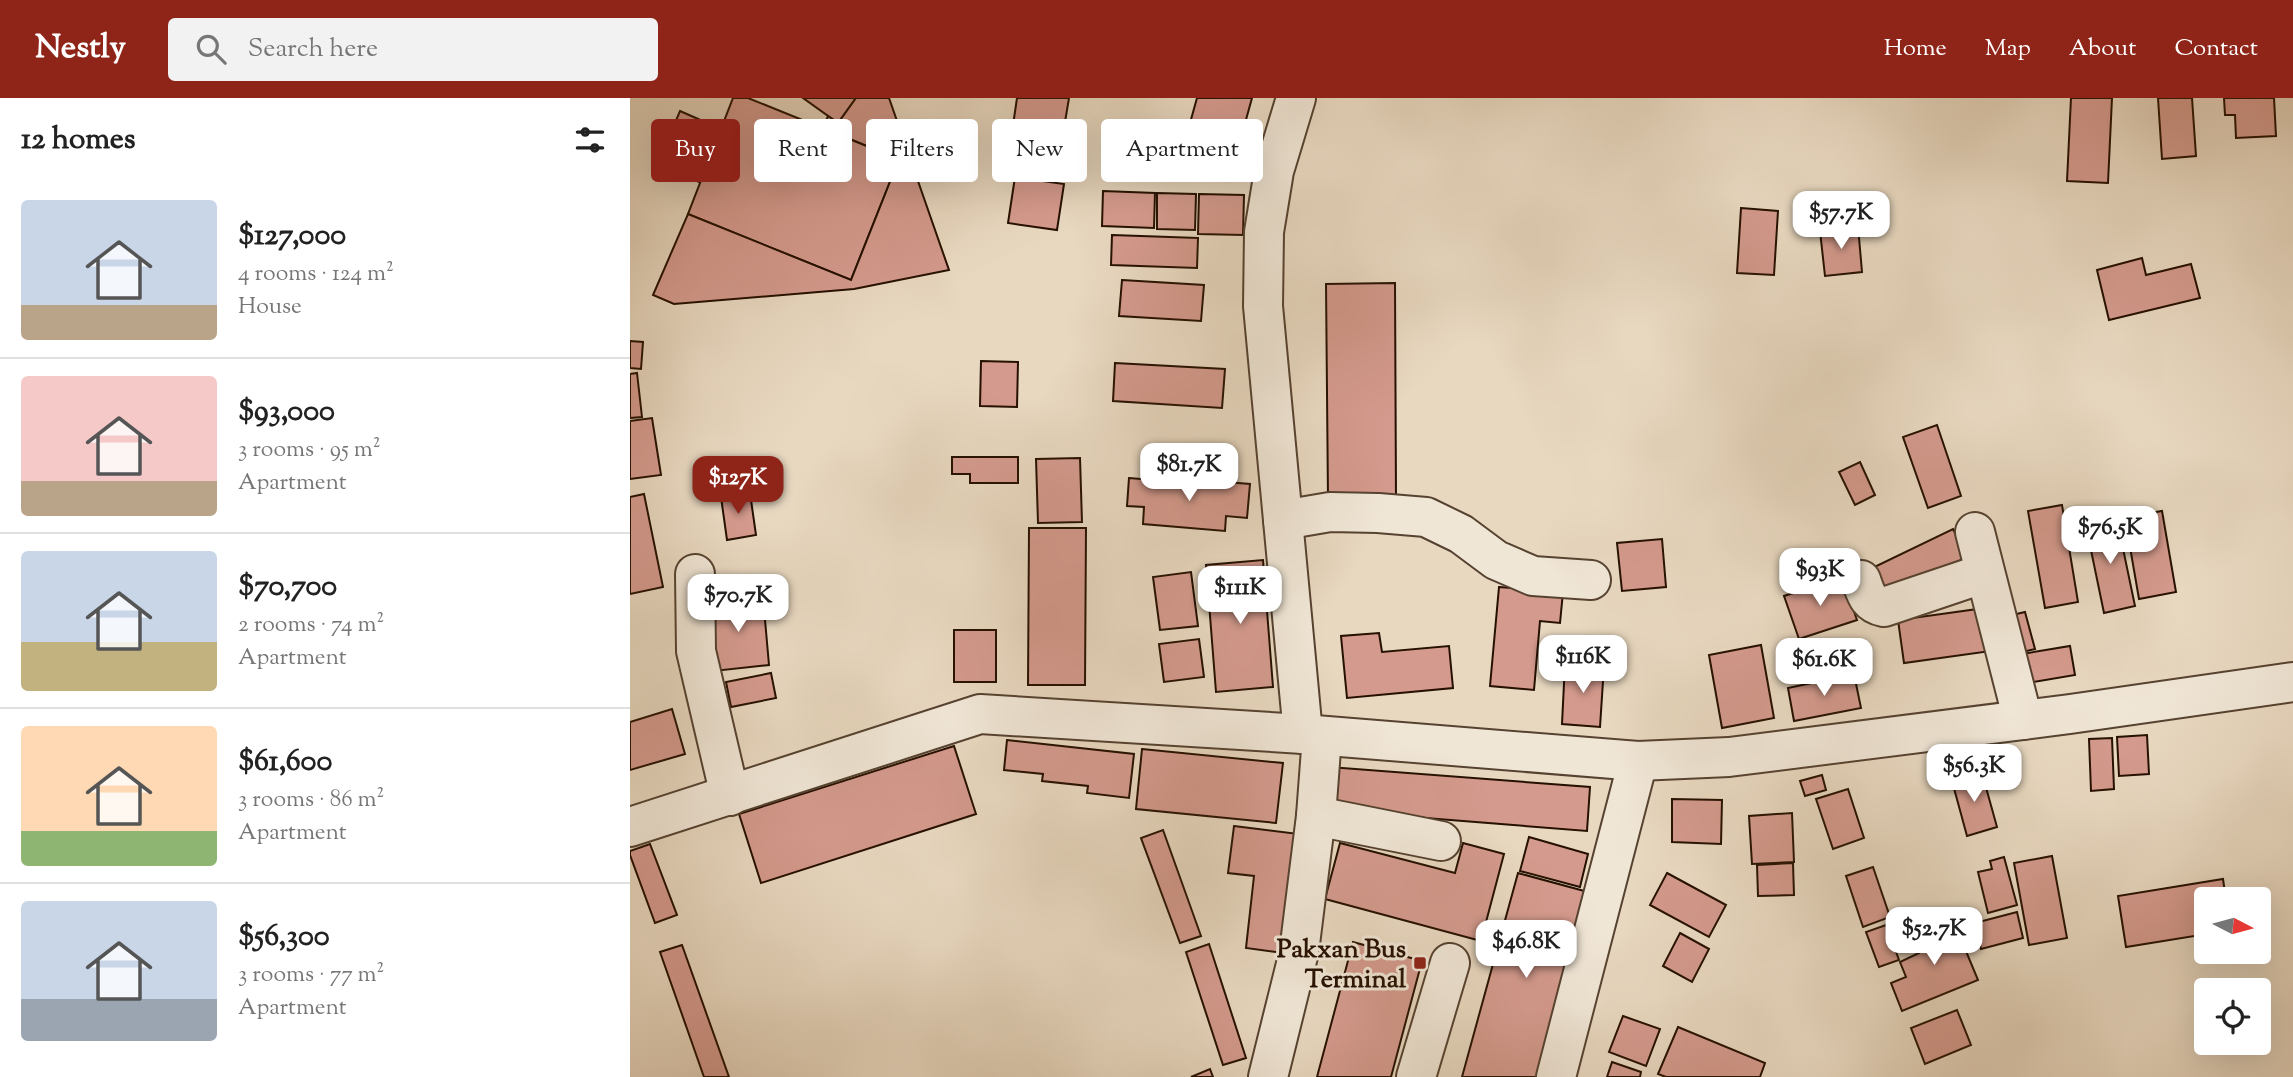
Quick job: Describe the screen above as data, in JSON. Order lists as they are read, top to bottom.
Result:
{
  "places": {
    "transit": ["Pakxan Bus Terminal"]
  },
  "north": "right",
  "page": {
    "header": "Nestly",
    "search": "Search here",
    "nav": [
      "Home",
      "Map",
      "About",
      "Contact"
    ],
    "heading": "12 homes",
    "chip": [
      "Buy",
      "Rent",
      "Filters",
      "New",
      "Apartment"
    ],
    "list": [
      {
        "name": "$127,000",
        "note": "4 rooms · 124 m² · House"
      },
      {
        "name": "$93,000",
        "note": "3 rooms · 95 m² · Apartment"
      },
      {
        "name": "$70,700",
        "note": "2 rooms · 74 m² · Apartment"
      },
      {
        "name": "$61,600",
        "note": "3 rooms · 86 m² · Apartment"
      },
      {
        "name": "$56,300",
        "note": "3 rooms · 77 m² · Apartment"
      }
    ],
    "price": [
      "$57.7K",
      "$81.7K",
      "$127K",
      "$76.5K",
      "$93K",
      "$111K",
      "$70.7K",
      "$116K",
      "$61.6K",
      "$56.3K",
      "$52.7K",
      "$46.8K"
    ]
  }
}
